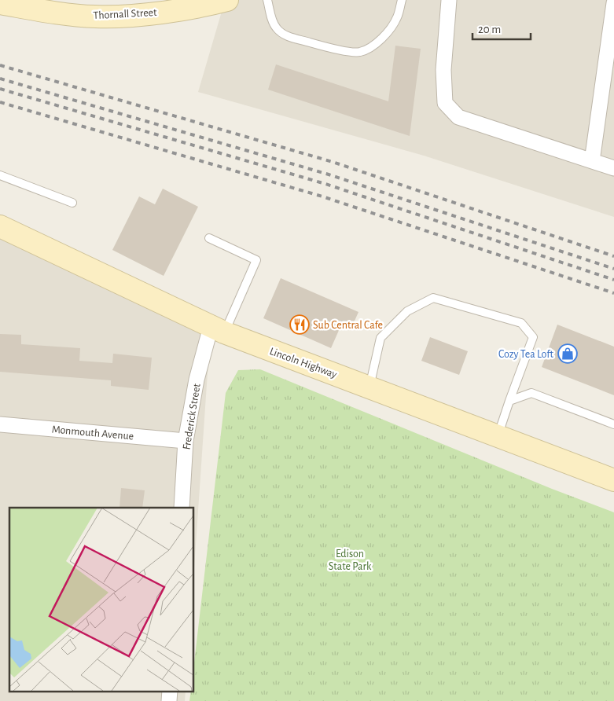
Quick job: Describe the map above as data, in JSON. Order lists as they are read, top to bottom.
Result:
{
  "streets": {
    "main road": ["Thornall Street", "Lincoln Highway"],
    "street": ["Frederick Street", "Monmouth Avenue"]
  },
  "crossings": [
    ["Lincoln Highway", "Frederick Street"],
    ["Frederick Street", "Monmouth Avenue"]
  ],
  "parks": ["Edison State Park"],
  "places": {
    "restaurant": ["Sub Central Cafe"],
    "shop": ["Cozy Tea Loft"]
  },
  "scale_bar": "20 m"
}
